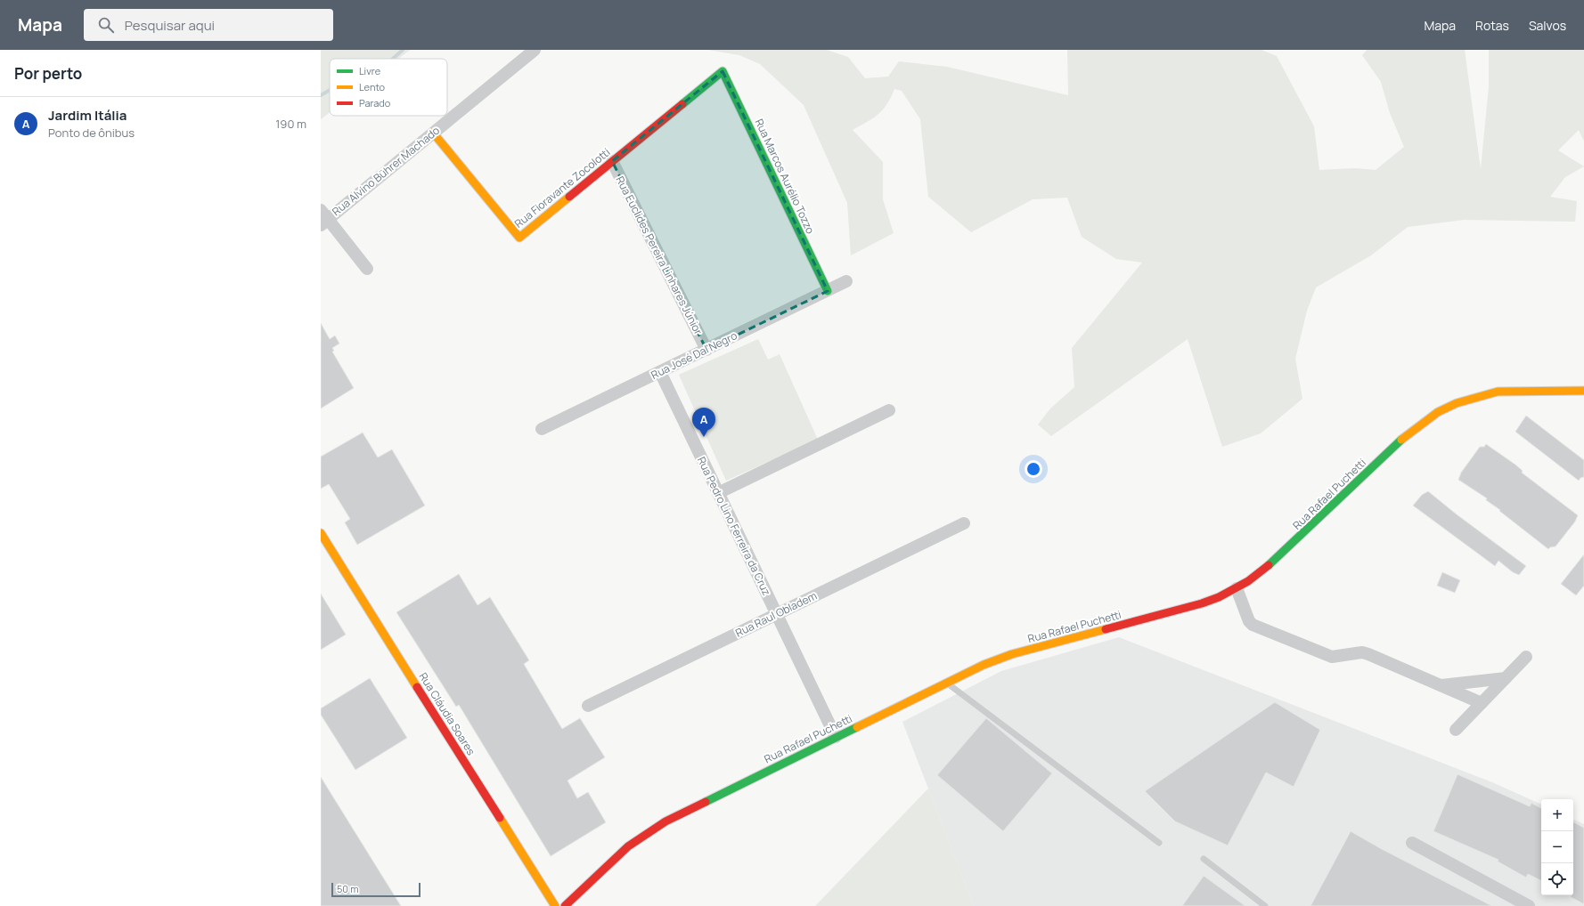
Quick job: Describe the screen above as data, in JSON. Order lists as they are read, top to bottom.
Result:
{
  "streets": {
    "street": [
      "Rua Alvino Bührer Machado",
      "Rua Marcos Aurélio Tozzo",
      "Rua Fioravante Zocolotti",
      "Rua Euclides Pereira Linhares Júnior",
      "Rua José Dal'Negro",
      "Rua Rafael Puchetti",
      "Rua Pedro Lino Ferreira da Cruz",
      "Rua Raul Obladem",
      "Rua Cláudia Soares"
    ]
  },
  "crossings": [
    ["Rua Alvino Bührer Machado", "Rua Fioravante Zocolotti"],
    ["Rua Marcos Aurélio Tozzo", "Rua Fioravante Zocolotti"],
    ["Rua Marcos Aurélio Tozzo", "Rua José Dal'Negro"],
    ["Rua Fioravante Zocolotti", "Rua Euclides Pereira Linhares Júnior"],
    ["Rua Euclides Pereira Linhares Júnior", "Rua José Dal'Negro"],
    ["Rua José Dal'Negro", "Rua Pedro Lino Ferreira da Cruz"],
    ["Rua Rafael Puchetti", "Rua Pedro Lino Ferreira da Cruz"],
    ["Rua Pedro Lino Ferreira da Cruz", "Rua Raul Obladem"]
  ],
  "legend": ["Livre", "Lento", "Parado"],
  "scale_bar": "50 m",
  "page": {
    "header": "Mapa",
    "search": "Pesquisar aqui",
    "nav": ["Mapa", "Rotas", "Salvos"],
    "heading": "Por perto",
    "list": [
      {
        "mark": "A",
        "name": "Jardim Itália",
        "note": "Ponto de ônibus",
        "value": "190 m"
      }
    ],
    "pins": "A",
    "map_buttons": ["+", "−"],
    "scale": "50 m"
  }
}
